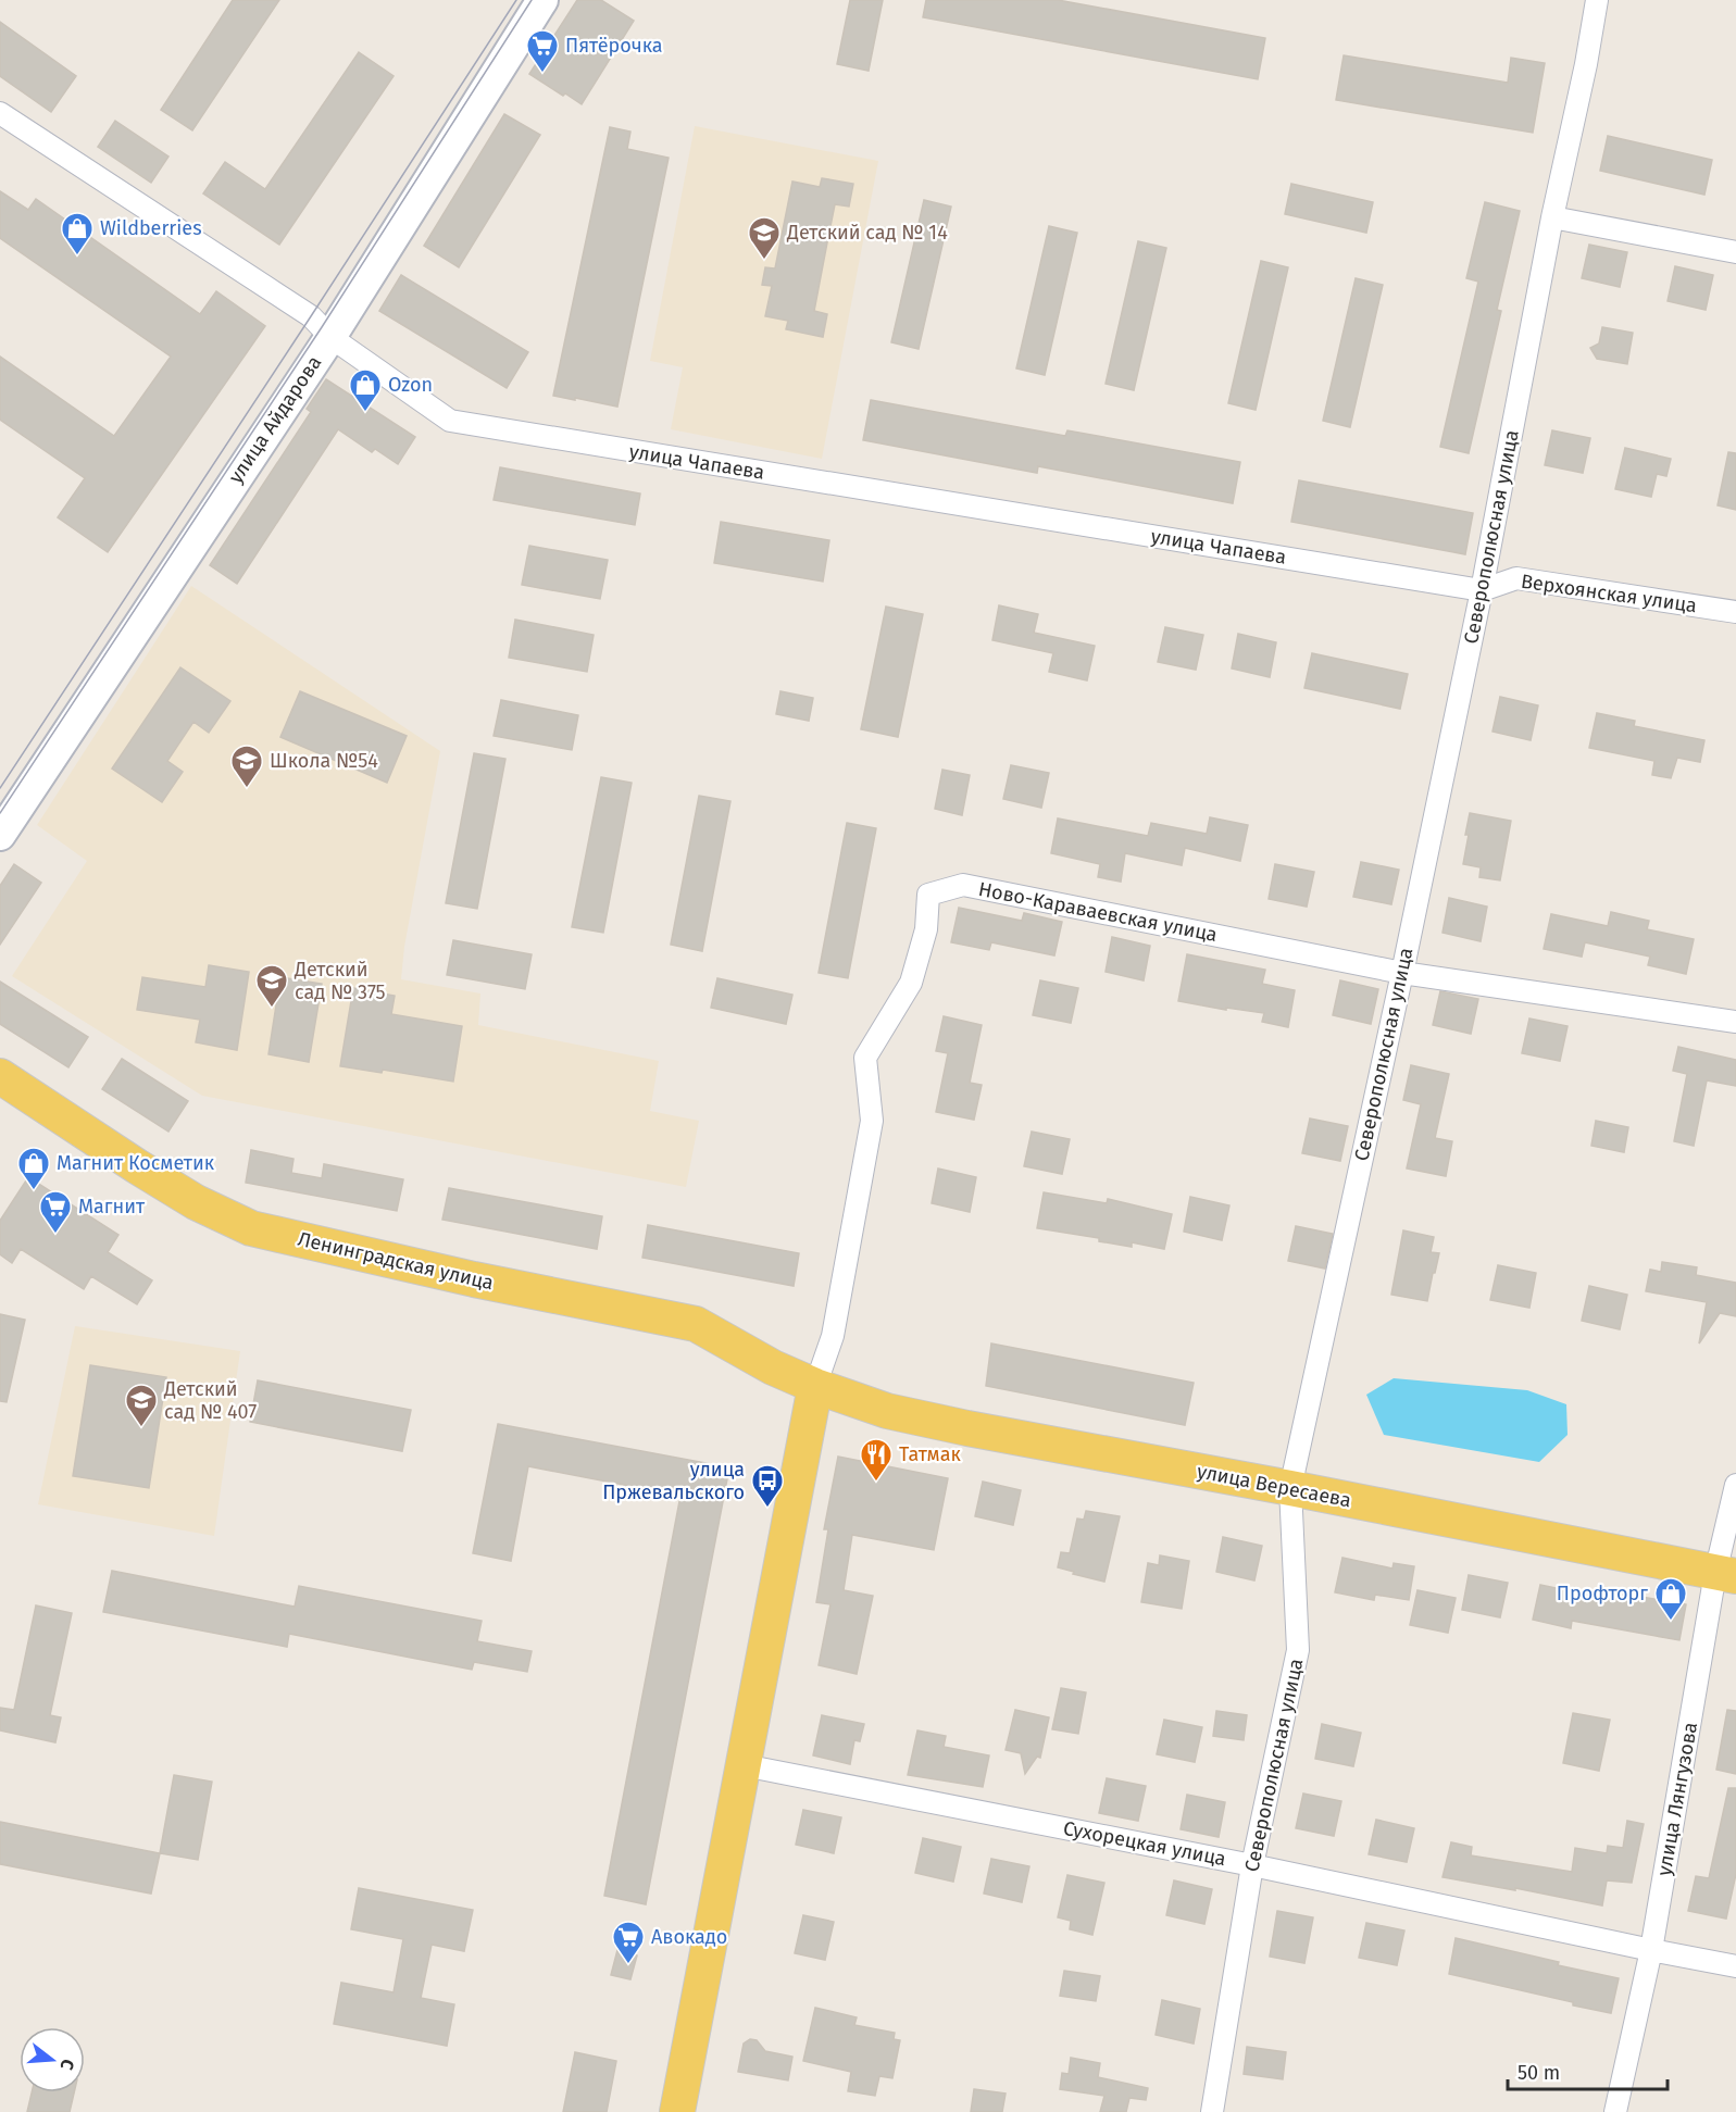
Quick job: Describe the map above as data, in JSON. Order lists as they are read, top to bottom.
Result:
{
  "streets": {
    "main road": ["Ленинградская улица", "улица Вересаева"],
    "street": [
      "улица Айдарова",
      "улица Чапаева",
      "Северополюсная улица",
      "Верхоянская улица",
      "Ново-Караваевская улица",
      "улица Лянгузова",
      "Сухорецкая улица"
    ]
  },
  "crossings": [
    ["улица Айдарова", "улица Чапаева"],
    ["улица Чапаева", "Северополюсная улица"],
    ["улица Чапаева", "Верхоянская улица"],
    ["Северополюсная улица", "Верхоянская улица"],
    ["Северополюсная улица", "Ново-Караваевская улица"],
    ["Северополюсная улица", "улица Вересаева"],
    ["Северополюсная улица", "Сухорецкая улица"],
    ["Ново-Караваевская улица", "Ленинградская улица"],
    ["Ново-Караваевская улица", "улица Вересаева"],
    ["Ленинградская улица", "улица Вересаева"],
    ["улица Вересаева", "улица Лянгузова"],
    ["улица Лянгузова", "Сухорецкая улица"]
  ],
  "places": {
    "supermarket": ["Пятёрочка", "Магнит", "Авокадо"],
    "shop": [
      "Wildberries",
      "Ozon",
      "Магнит Косметик",
      "Профторг"
    ],
    "school or university": [
      "Детский сад № 14",
      "Школа №54",
      "Детский сад № 375",
      "Детский сад № 407"
    ],
    "restaurant": ["Татмак"],
    "bus stop": ["улица Пржевальского"]
  },
  "scale_bar": "50 m",
  "north": "right"
}
